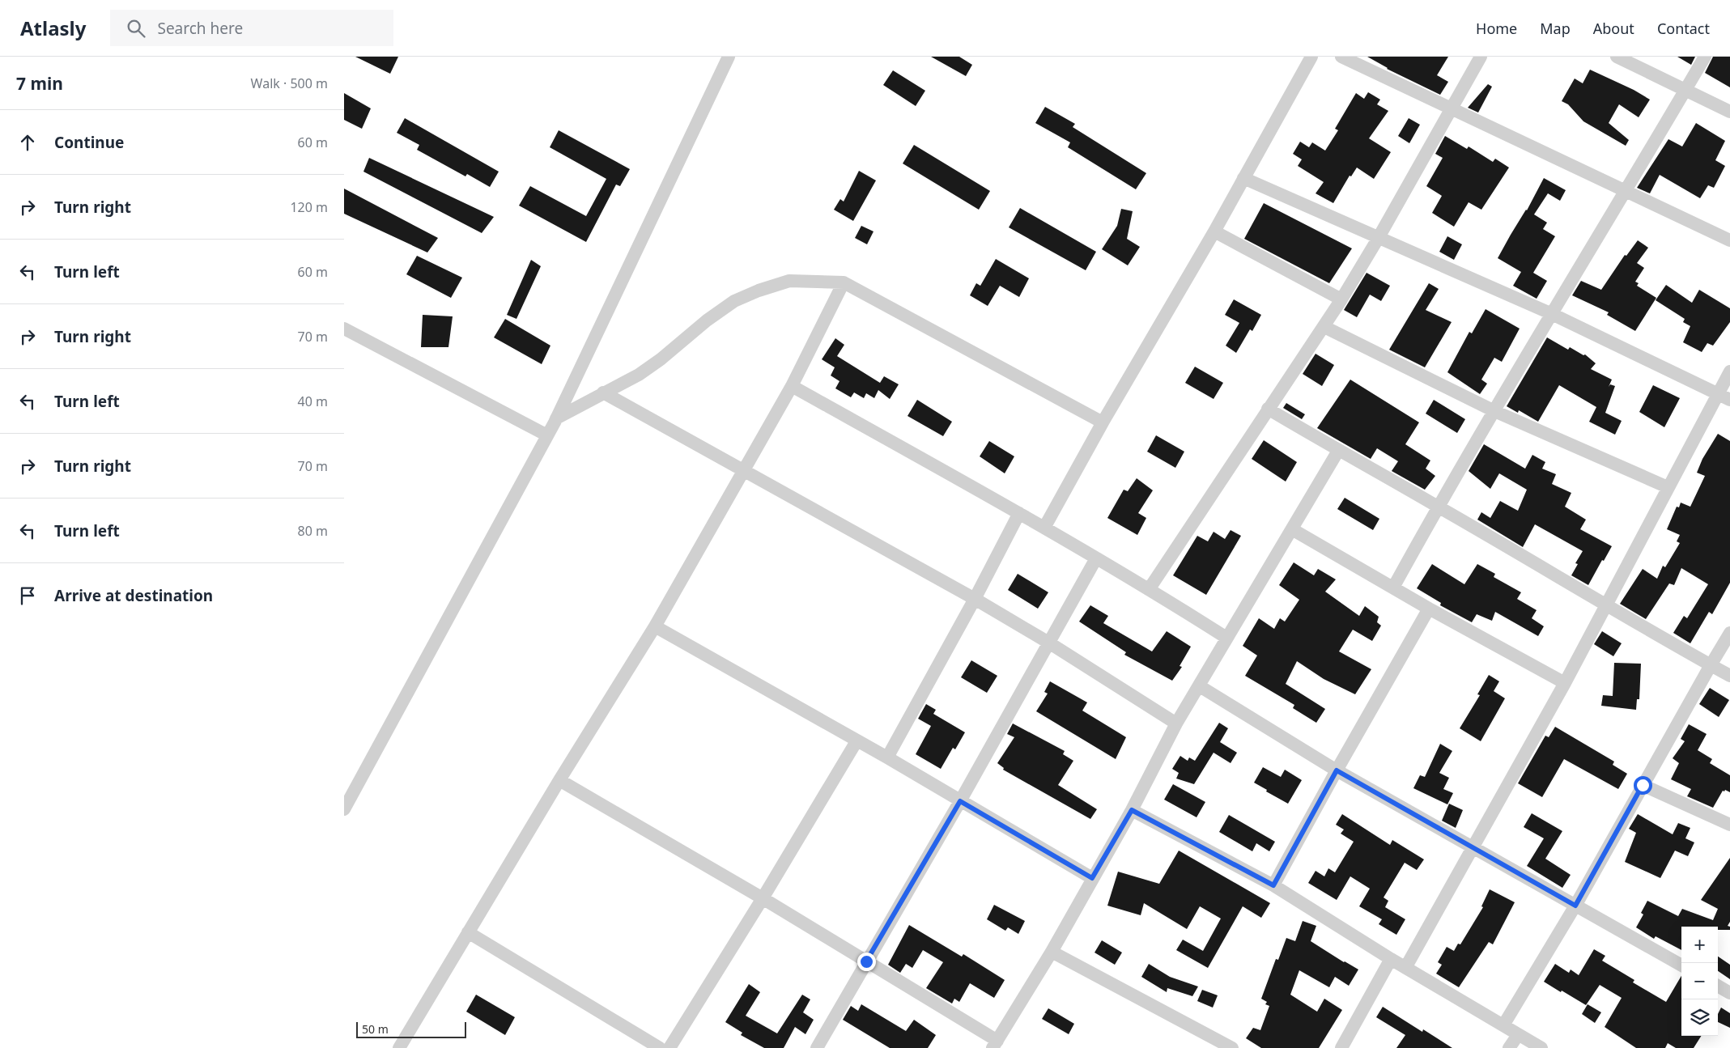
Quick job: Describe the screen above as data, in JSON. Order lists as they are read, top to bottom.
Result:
{
  "scale_bar": "50 m",
  "page": {
    "header": "Atlasly",
    "search": "Search here",
    "nav": [
      "Home",
      "Map",
      "About",
      "Contact"
    ],
    "heading": ["7 min", "Walk · 500 m"],
    "list": [
      ["Continue", "60 m"],
      ["Turn right", "120 m"],
      ["Turn left", "60 m"],
      ["Turn right", "70 m"],
      ["Turn left", "40 m"],
      ["Turn right", "70 m"],
      ["Turn left", "80 m"],
      "Arrive at destination"
    ],
    "map_buttons": ["+", "−"],
    "scale": "50 m"
  }
}
